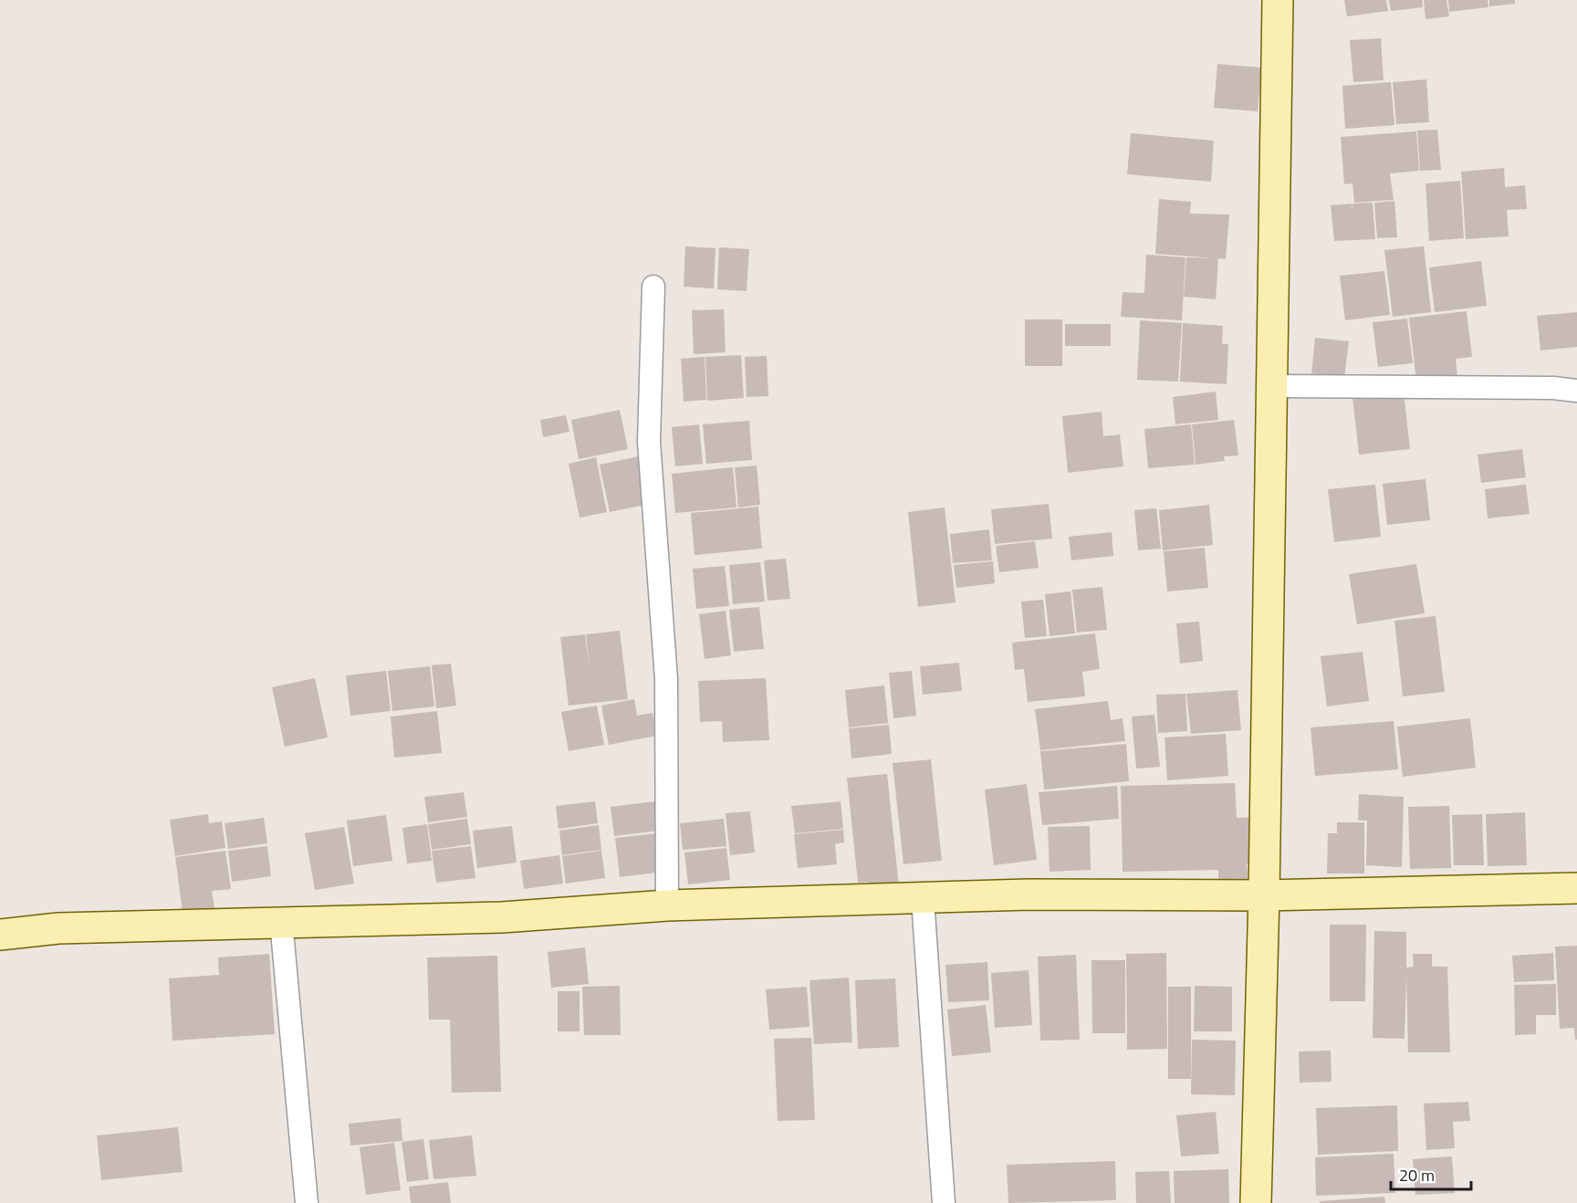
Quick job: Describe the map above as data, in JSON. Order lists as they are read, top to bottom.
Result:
{
  "scale_bar": "20 m"
}
